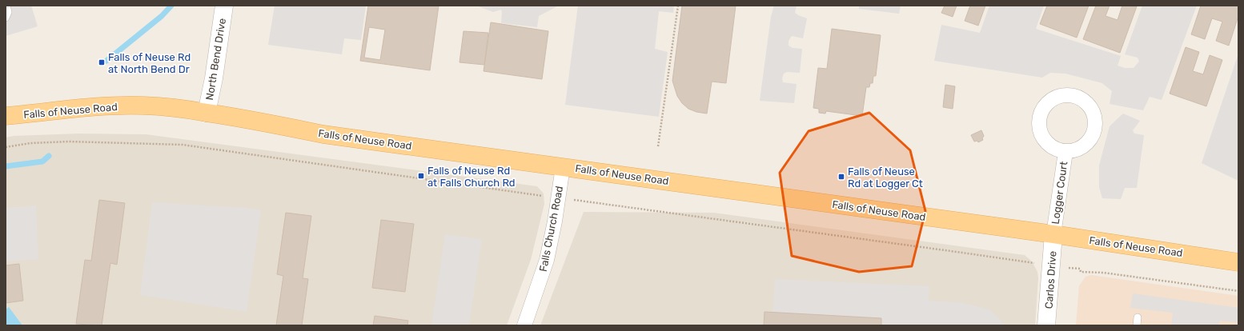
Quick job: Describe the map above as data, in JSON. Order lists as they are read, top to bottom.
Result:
{
  "streets": {
    "main road": ["Falls of Neuse Road"],
    "street": [
      "North Bend Drive",
      "Logger Court",
      "Falls Church Road",
      "Carlos Drive"
    ]
  },
  "crossings": [
    ["North Bend Drive", "Falls of Neuse Road"],
    ["Falls of Neuse Road", "Logger Court"],
    ["Falls of Neuse Road", "Falls Church Road"],
    ["Falls of Neuse Road", "Carlos Drive"],
    ["Logger Court", "Carlos Drive"]
  ],
  "places": {
    "transit": ["Falls of Neuse Rd at North Bend Dr", "Falls of Neuse Rd at Falls Church Rd", "Falls of Neuse Rd at Logger Ct"]
  }
}
